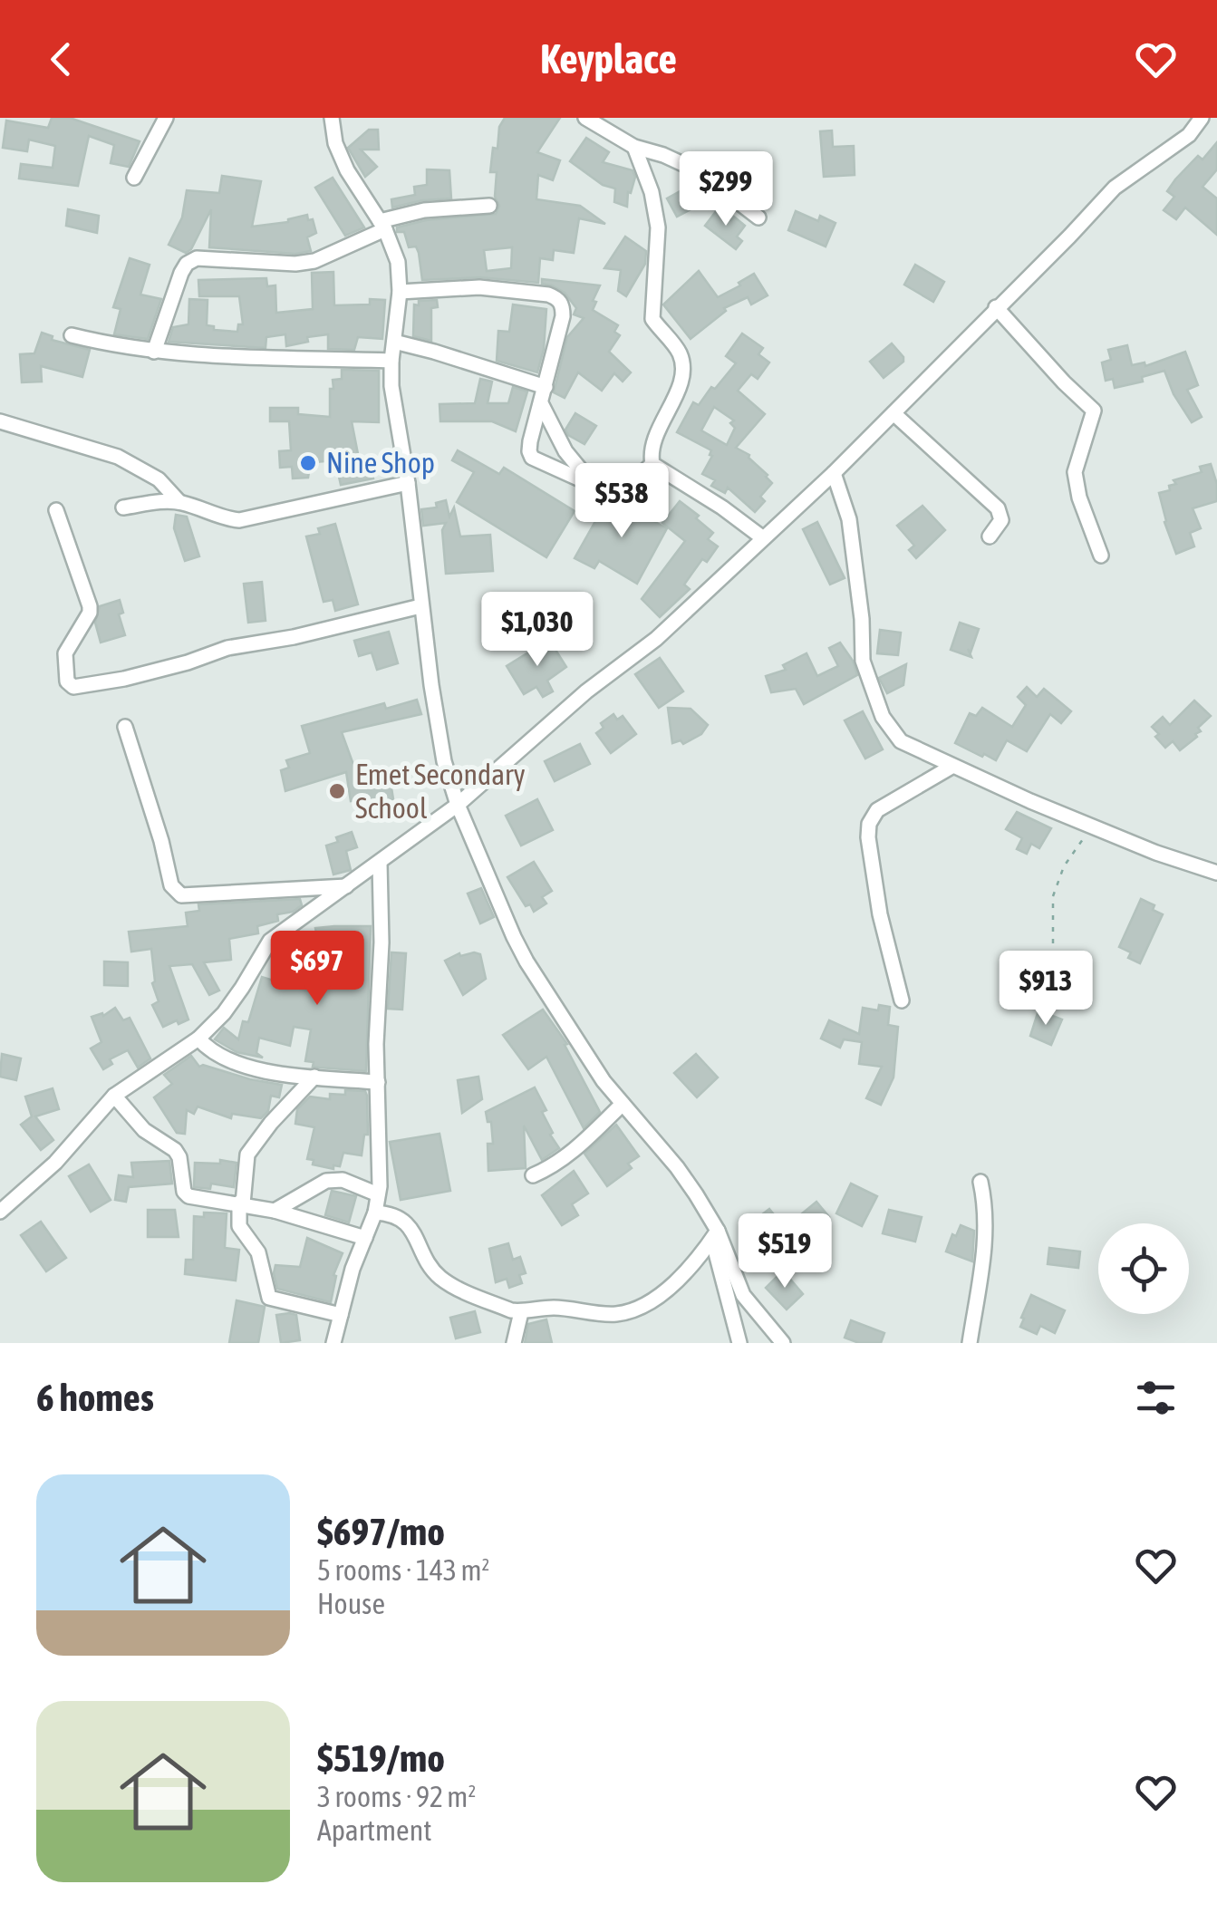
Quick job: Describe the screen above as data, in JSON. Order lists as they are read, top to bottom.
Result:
{
  "places": ["Nine Shop", "Emet Secondary School"],
  "page": {
    "header": "Keyplace",
    "price": [
      "$299",
      "$538",
      "$1,030",
      "$697",
      "$913",
      "$519"
    ],
    "heading": "6 homes",
    "list": [
      {
        "name": "$697/mo",
        "note": "5 rooms · 143 m² · House"
      },
      {
        "name": "$519/mo",
        "note": "3 rooms · 92 m² · Apartment"
      }
    ]
  }
}
